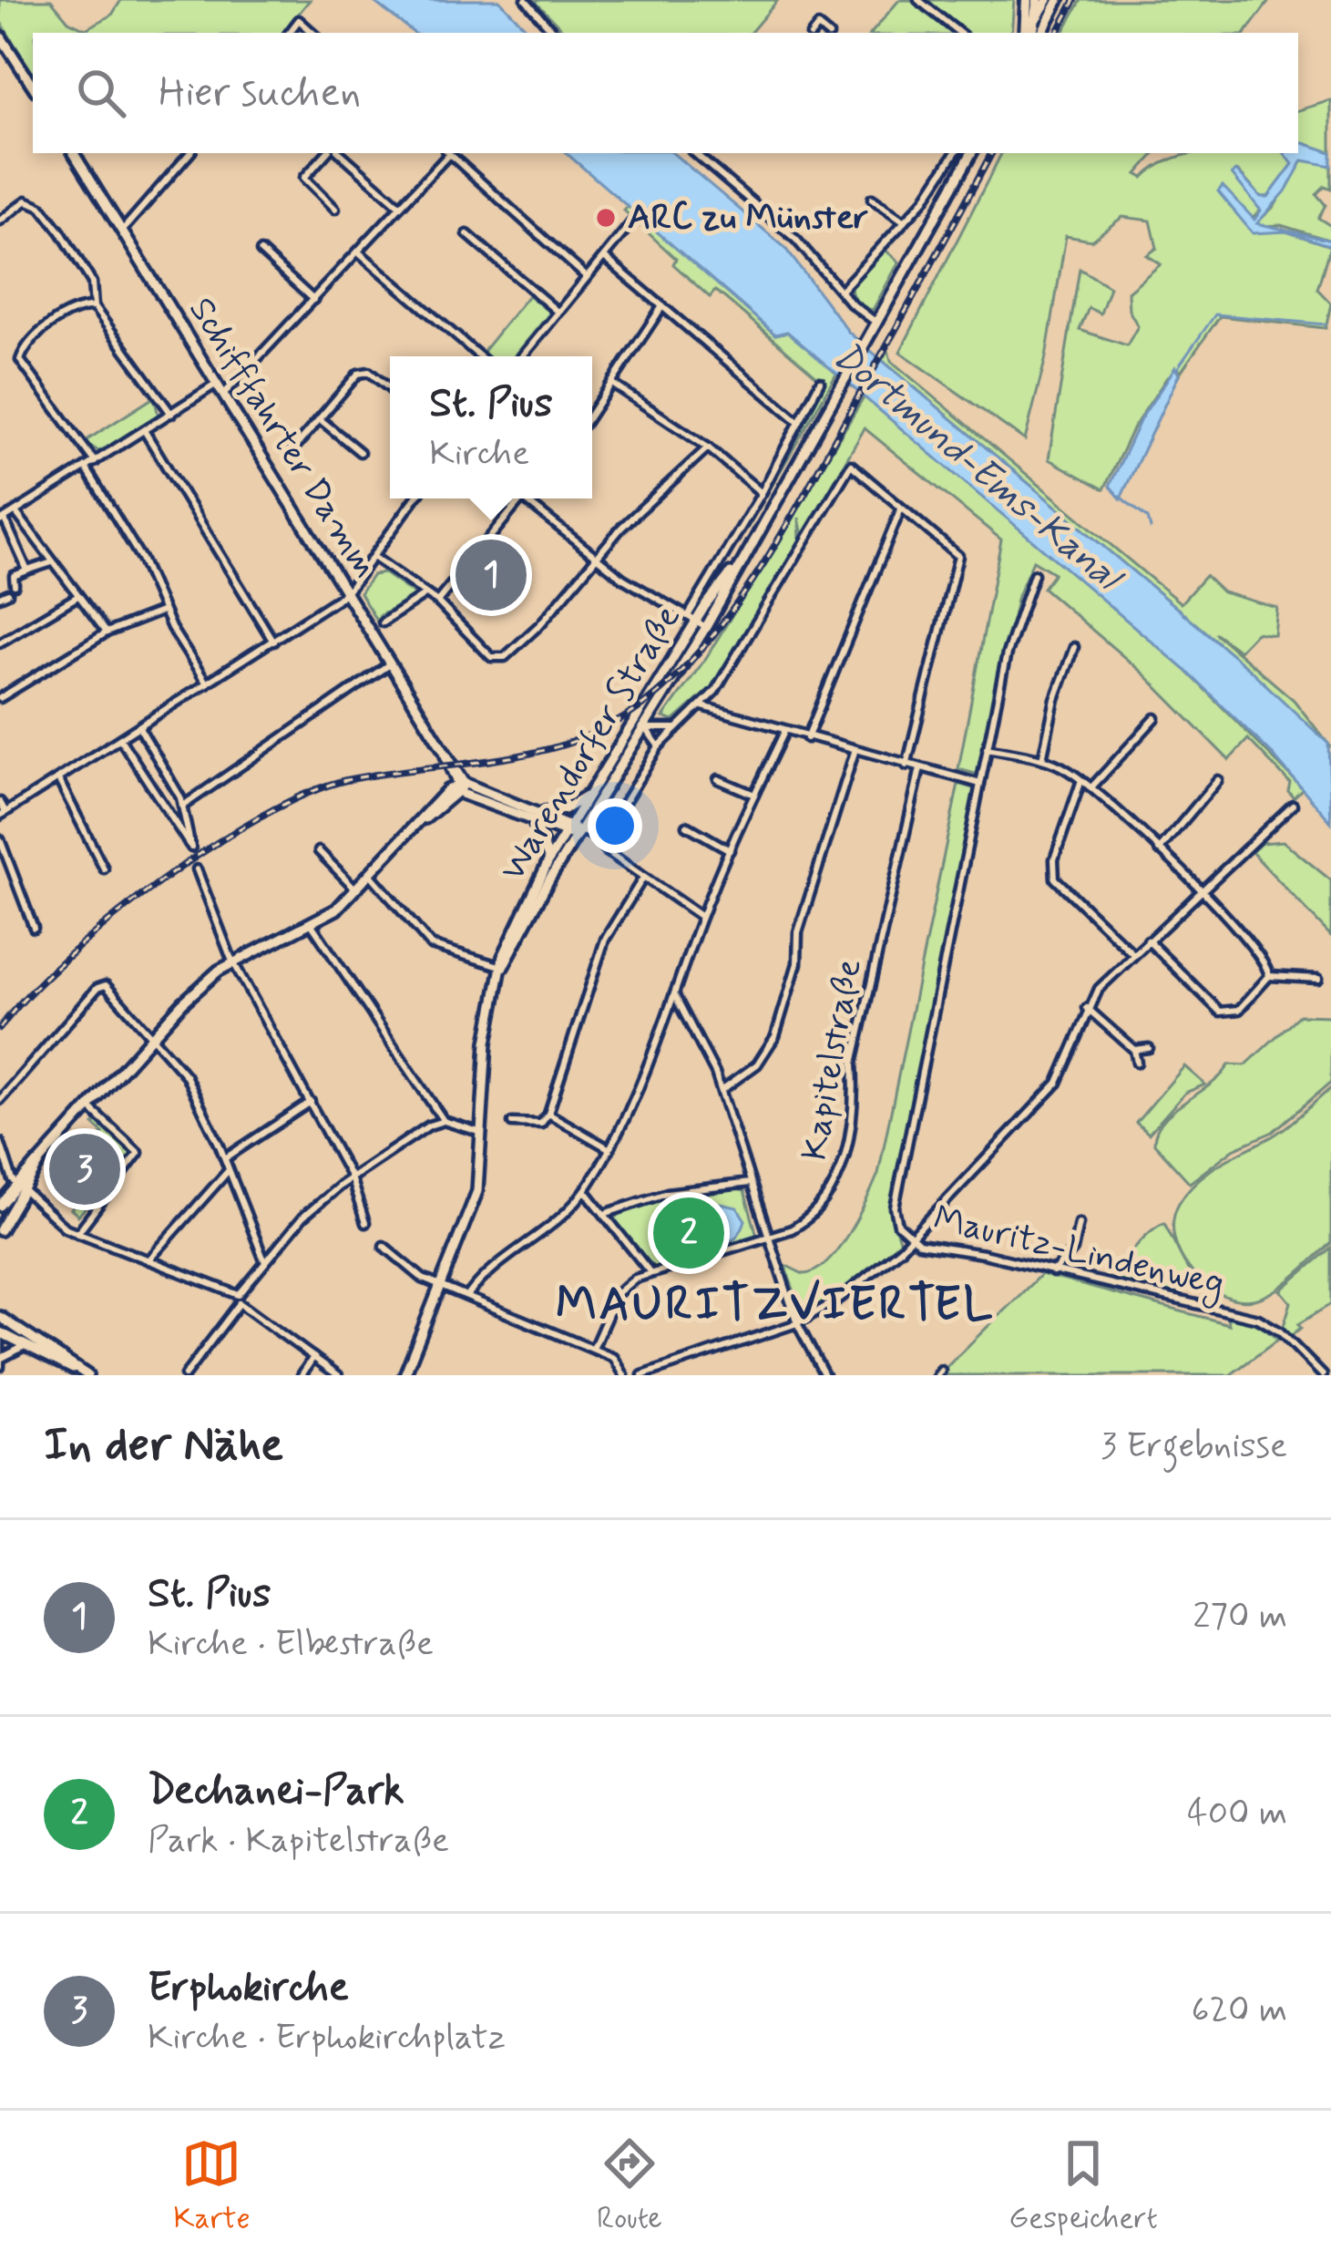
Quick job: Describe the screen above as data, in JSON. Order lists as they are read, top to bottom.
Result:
{
  "streets": {
    "main road": ["Schifffahrter Damm", "Warendorfer Straße"],
    "street": ["Kapitelstraße", "Mauritz-Lindenweg"]
  },
  "districts": ["MAURITZVIERTEL"],
  "water": ["Dortmund-Ems-Kanal"],
  "places": ["ARC zu Münster"],
  "page": {
    "search": "Hier suchen",
    "popup": ["St. Pius", "Kirche"],
    "pins": ["1", "3", "2"],
    "heading": ["In der Nähe", "3 Ergebnisse"],
    "list": [
      {
        "mark": "1",
        "name": "St. Pius",
        "note": "Kirche · Elbestraße",
        "value": "270 m"
      },
      {
        "mark": "2",
        "name": "Dechanei-Park",
        "note": "Park · Kapitelstraße",
        "value": "400 m"
      },
      {
        "mark": "3",
        "name": "Erphokirche",
        "note": "Kirche · Erphokirchplatz",
        "value": "620 m"
      }
    ],
    "nav": ["Karte", "Route", "Gespeichert"]
  }
}
